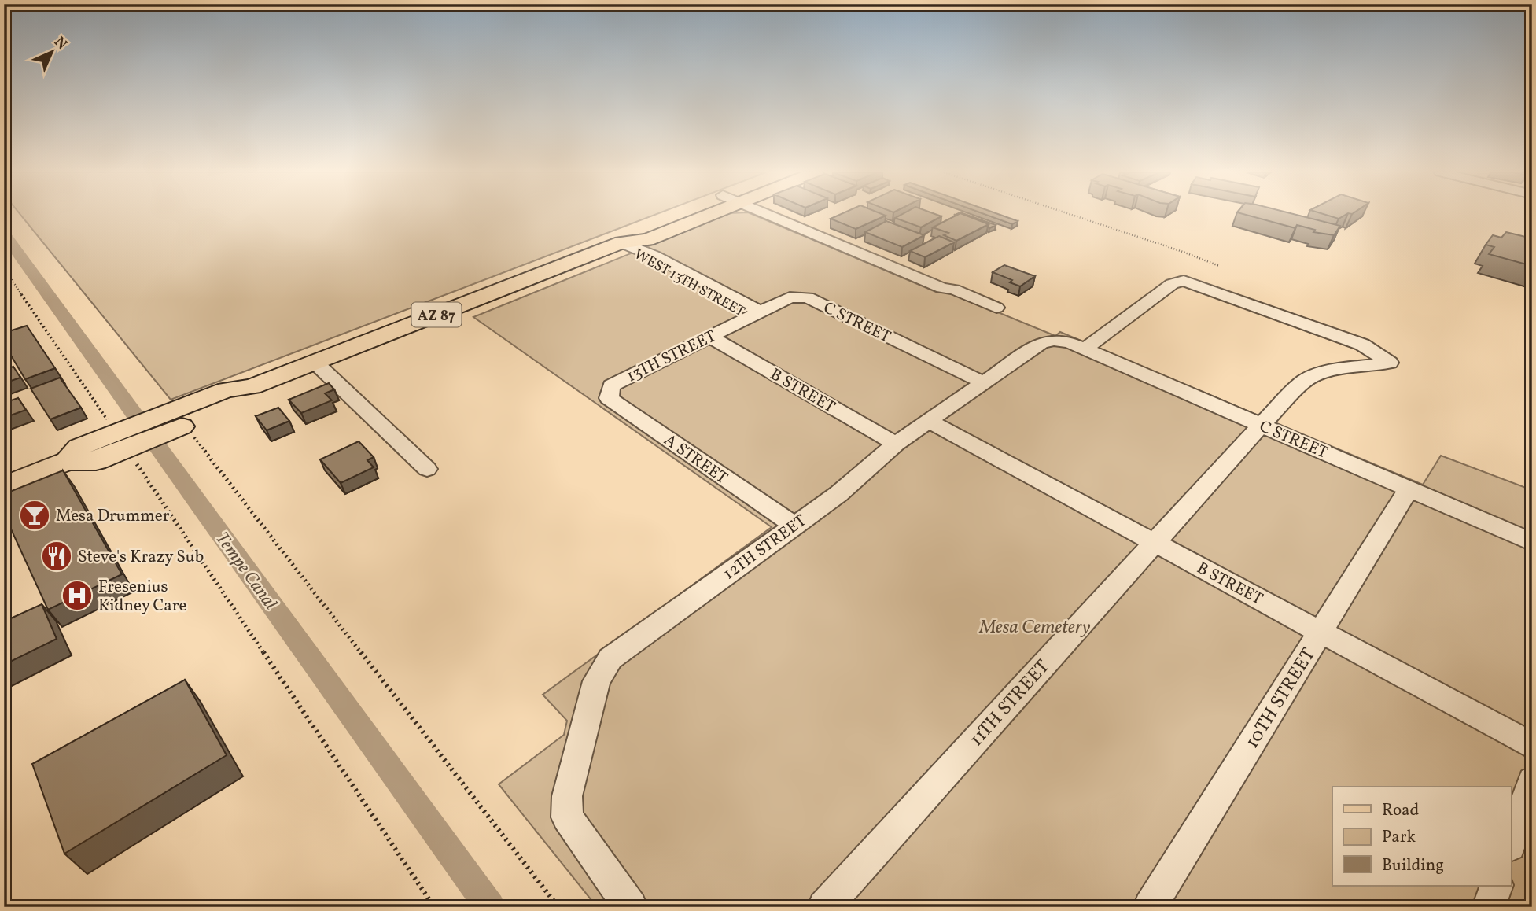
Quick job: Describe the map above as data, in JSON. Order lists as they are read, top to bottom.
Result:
{
  "streets": {
    "main road": ["AZ 87"],
    "street": [
      "WEST 13TH STREET",
      "C STREET",
      "13TH STREET",
      "B STREET",
      "A STREET",
      "12TH STREET",
      "11TH STREET"
    ],
    "lane": ["10TH STREET"]
  },
  "crossings": [
    ["WEST 13TH STREET", "AZ 87"],
    ["WEST 13TH STREET", "13TH STREET"],
    ["C STREET", "13TH STREET"],
    ["C STREET", "12TH STREET"],
    ["C STREET", "10TH STREET"],
    ["C STREET", "11TH STREET"],
    ["13TH STREET", "B STREET"],
    ["13TH STREET", "A STREET"],
    ["B STREET", "12TH STREET"],
    ["B STREET", "10TH STREET"],
    ["B STREET", "11TH STREET"],
    ["A STREET", "12TH STREET"]
  ],
  "water": ["Tempe Canal"],
  "parks": ["Mesa Cemetery"],
  "places": {
    "bar": ["Mesa Drummer"],
    "restaurant": ["Steve's Krazy Sub"],
    "hospital": ["Fresenius Kidney Care"]
  },
  "legend": ["Road", "Park", "Building"],
  "north": "top right"
}
